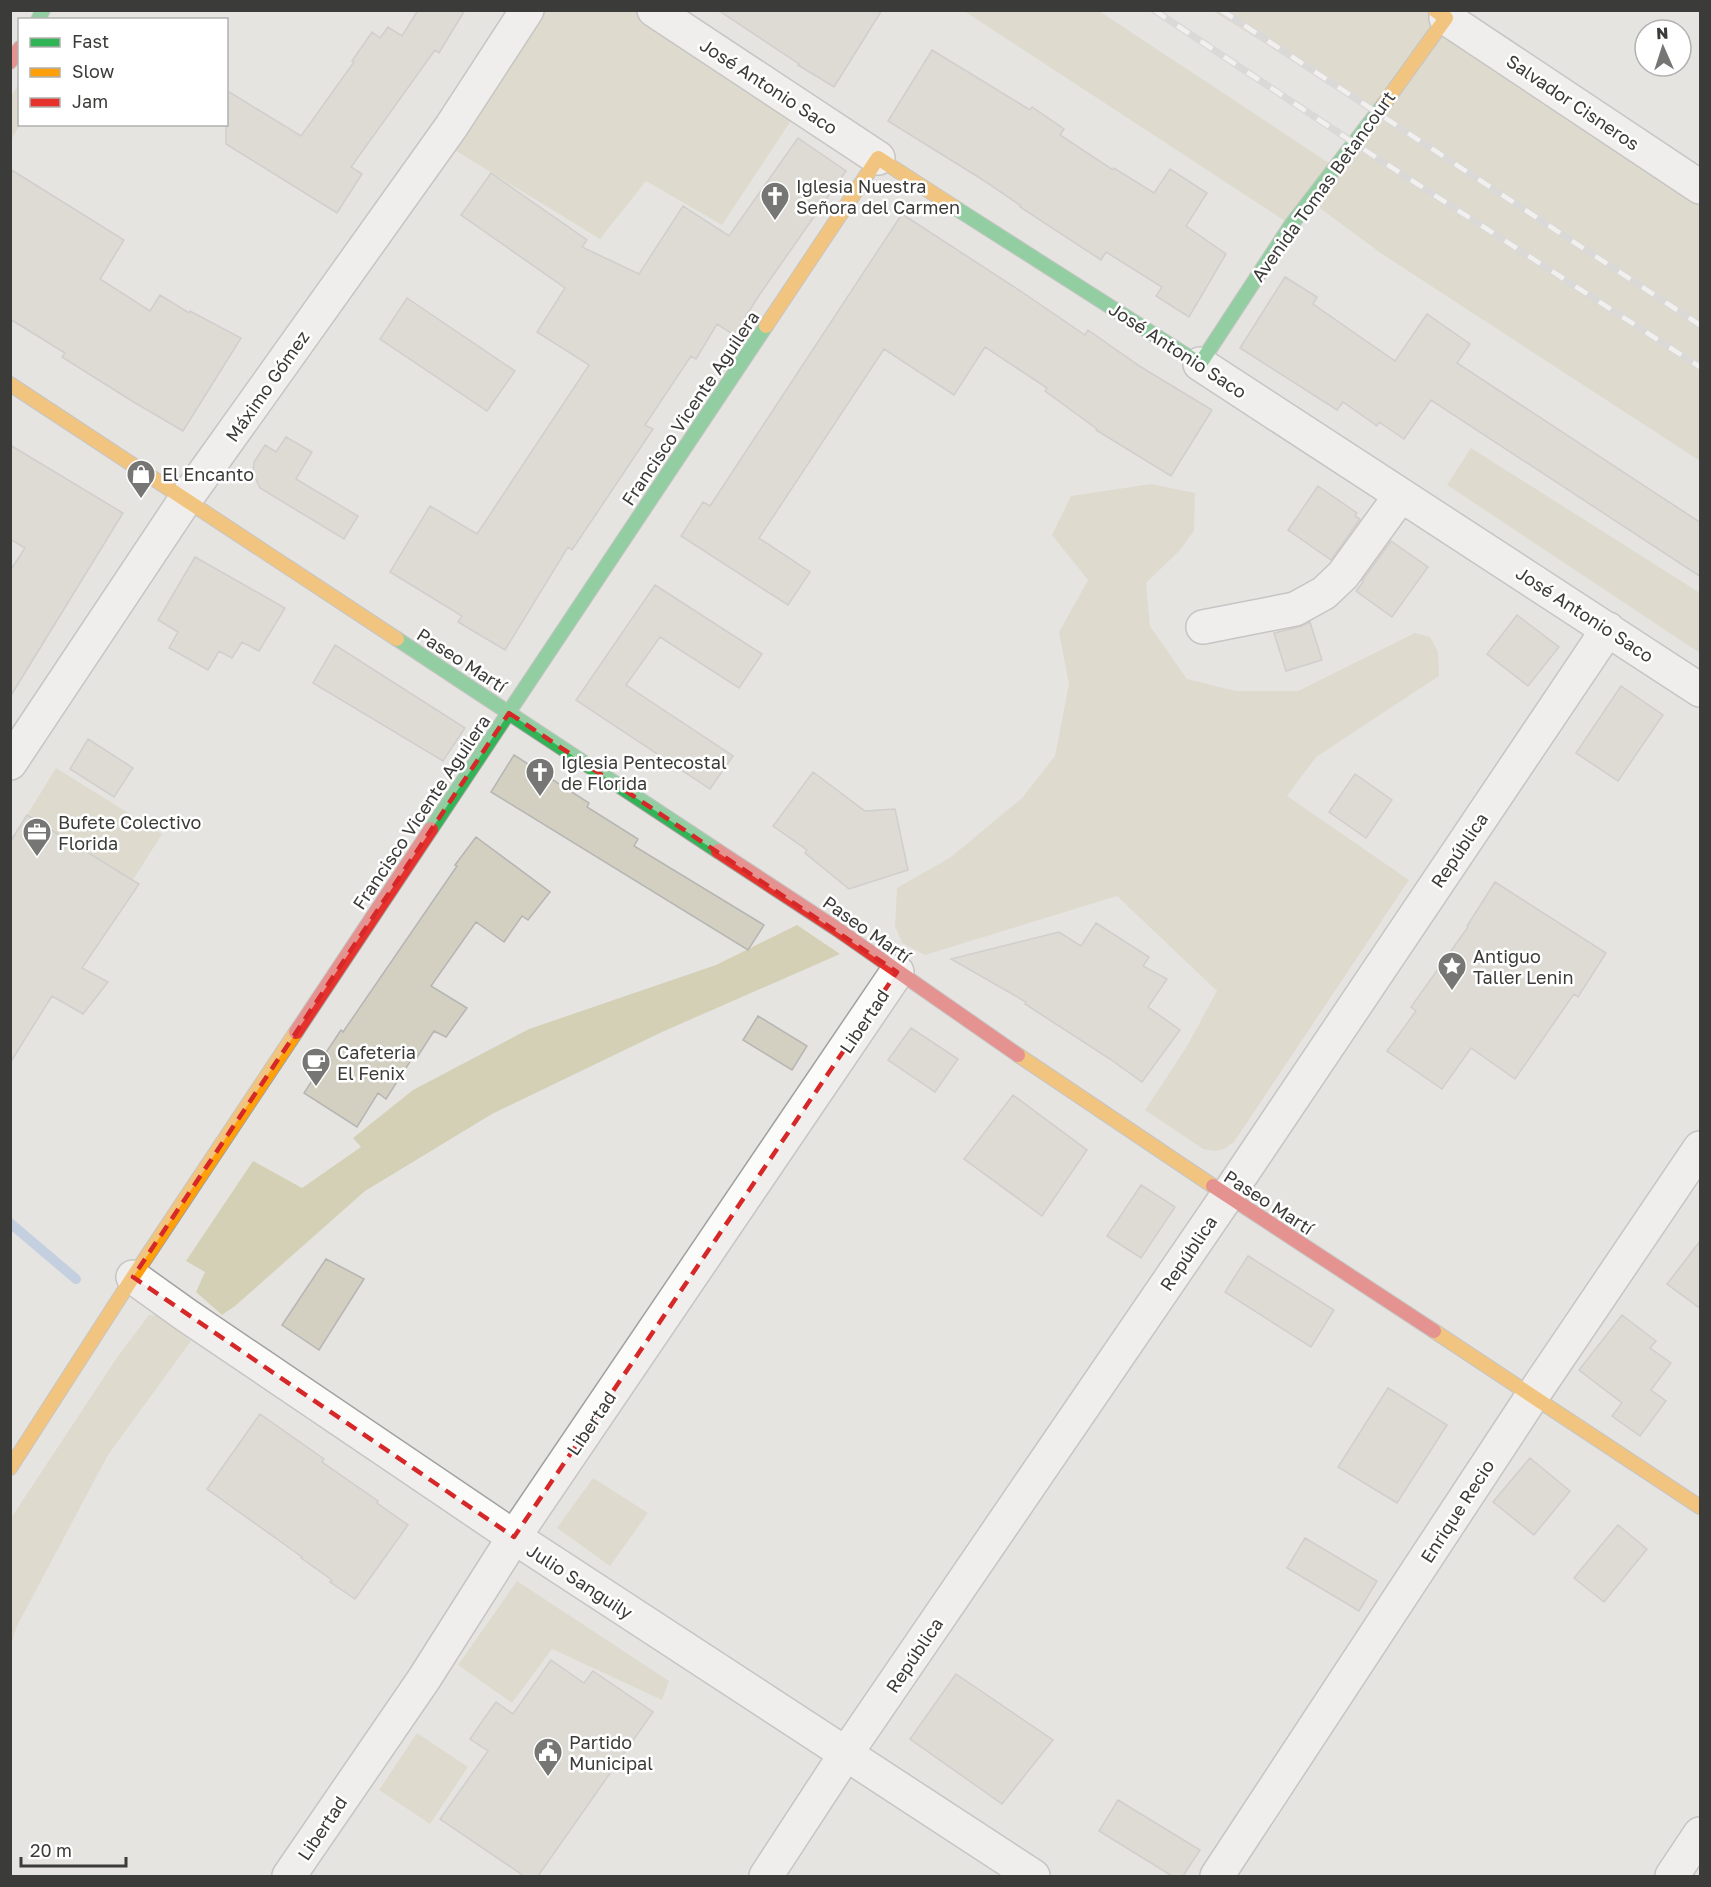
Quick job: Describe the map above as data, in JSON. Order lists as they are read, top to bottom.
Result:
{
  "streets": {
    "street": [
      "José Antonio Saco",
      "Salvador Cisneros",
      "Avenida Tomas Betancourt",
      "Máximo Gómez",
      "Francisco Vicente Aguilera",
      "Paseo Martí",
      "República",
      "Libertad",
      "Enrique Recio",
      "Julio Sanguily"
    ]
  },
  "crossings": [
    ["José Antonio Saco", "Avenida Tomas Betancourt"],
    ["José Antonio Saco", "Francisco Vicente Aguilera"],
    ["José Antonio Saco", "República"],
    ["Salvador Cisneros", "Avenida Tomas Betancourt"],
    ["Máximo Gómez", "Paseo Martí"],
    ["Francisco Vicente Aguilera", "Paseo Martí"],
    ["Francisco Vicente Aguilera", "Julio Sanguily"],
    ["Paseo Martí", "República"],
    ["Paseo Martí", "Libertad"],
    ["Paseo Martí", "Enrique Recio"],
    ["República", "Julio Sanguily"],
    ["Libertad", "Julio Sanguily"]
  ],
  "places": {
    "church": ["Iglesia Nuestra Señora del Carmen", "Iglesia Pentecostal de Florida"],
    "shop": ["El Encanto"],
    "office": ["Bufete Colectivo Florida"],
    "place": ["Antiguo Taller Lenin"],
    "cafe": ["Cafeteria El Fenix"],
    "public building": ["Partido Municipal"]
  },
  "legend": ["Fast", "Slow", "Jam"],
  "scale_bar": "20 m",
  "north": "top"
}
